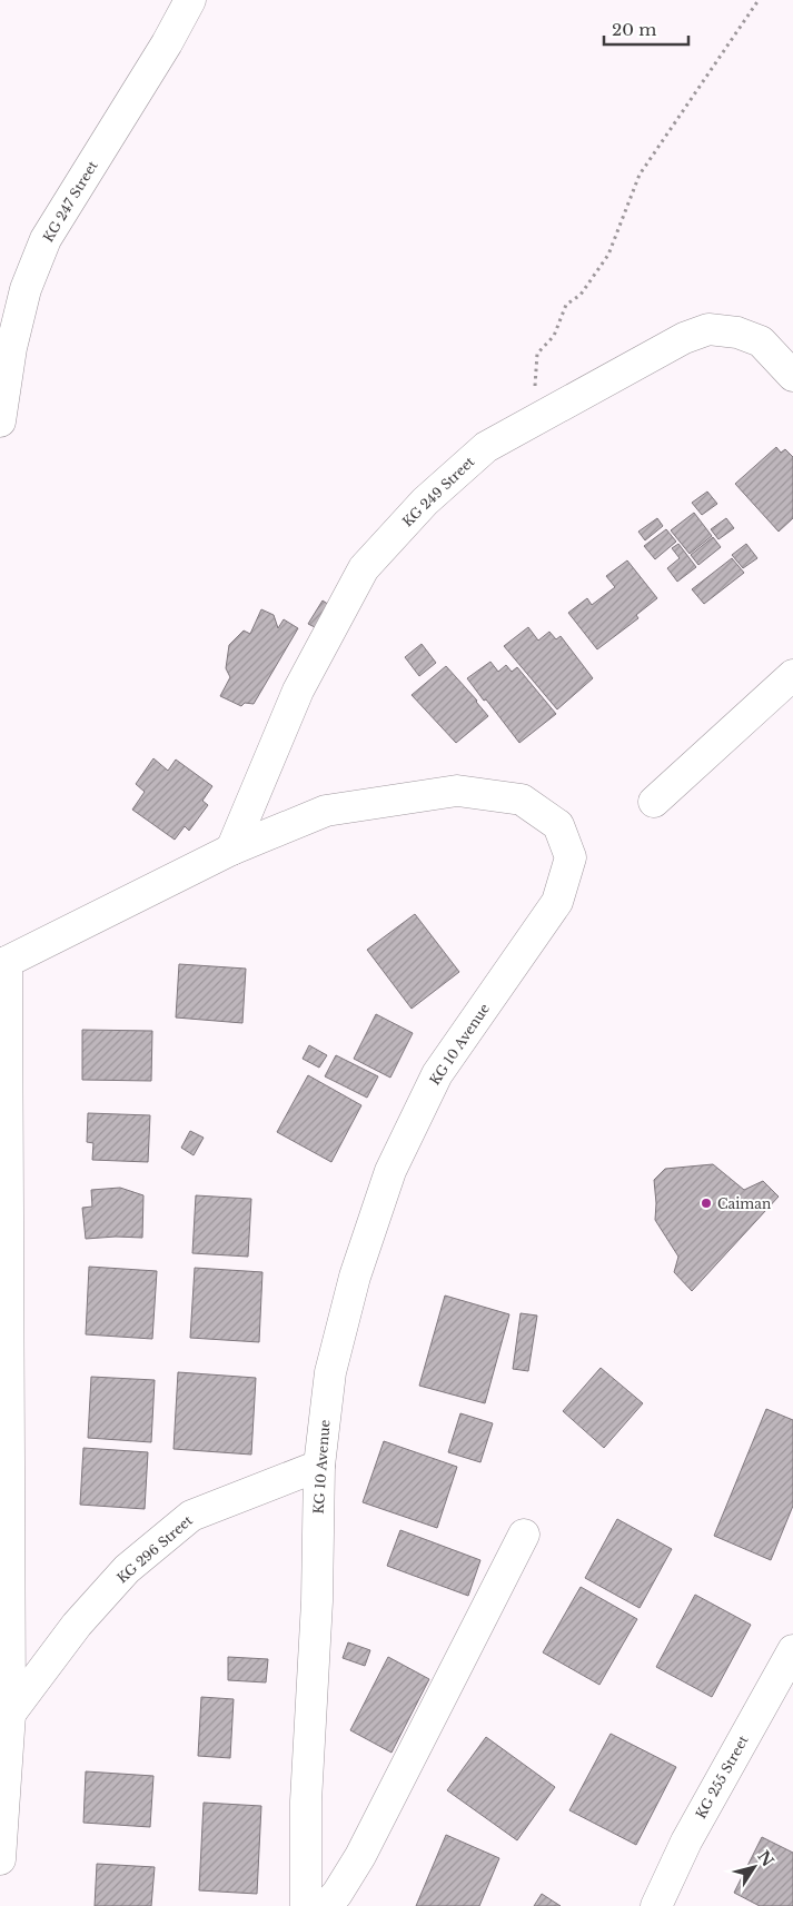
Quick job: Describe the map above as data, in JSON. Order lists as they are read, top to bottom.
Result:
{
  "streets": {
    "street": [
      "KG 247 Street",
      "KG 249 Street",
      "KG 10 Avenue",
      "KG 296 Street",
      "KG 255 Street"
    ]
  },
  "crossings": [
    ["KG 249 Street", "KG 10 Avenue"],
    ["KG 10 Avenue", "KG 296 Street"]
  ],
  "places": ["Caiman"],
  "scale_bar": "20 m",
  "north": "top right"
}
